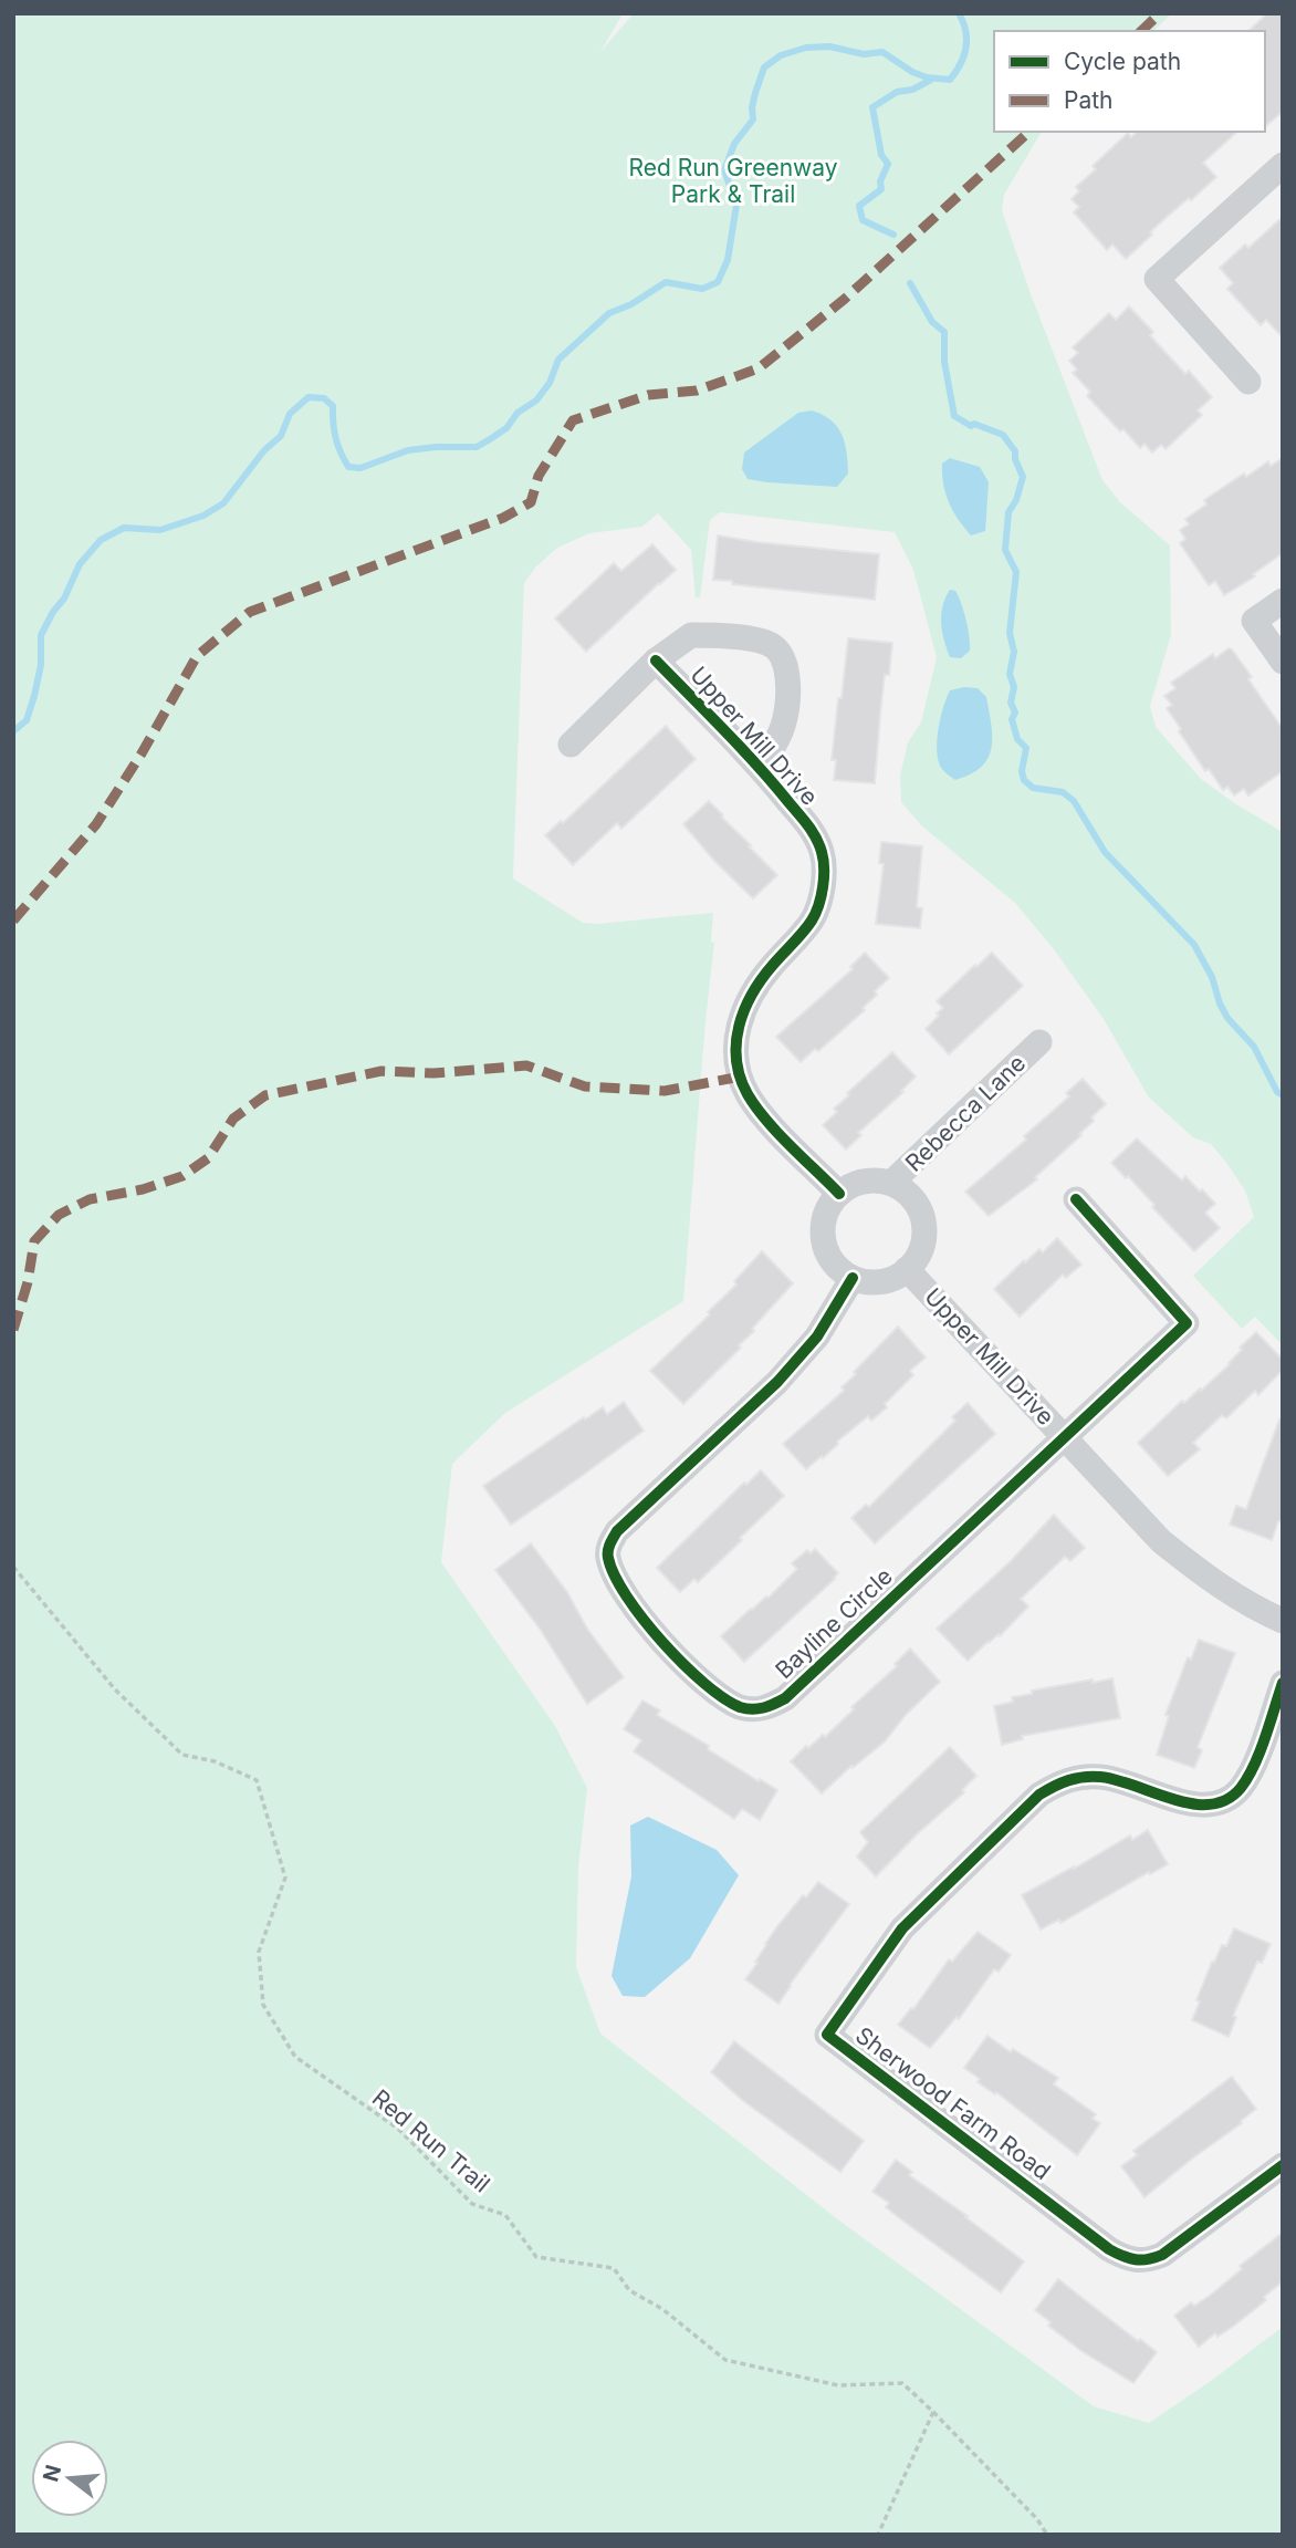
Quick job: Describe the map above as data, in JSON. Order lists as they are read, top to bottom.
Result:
{
  "streets": {
    "street": [
      "Upper Mill Drive",
      "Rebecca Lane",
      "Bayline Circle",
      "Sherwood Farm Road"
    ],
    "path": ["Red Run Trail"]
  },
  "crossings": [
    ["Upper Mill Drive", "Rebecca Lane"],
    ["Upper Mill Drive", "Bayline Circle"],
    ["Rebecca Lane", "Bayline Circle"]
  ],
  "parks": ["Red Run Greenway Park & Trail"],
  "legend": ["Cycle path", "Path"],
  "north": "left"
}
